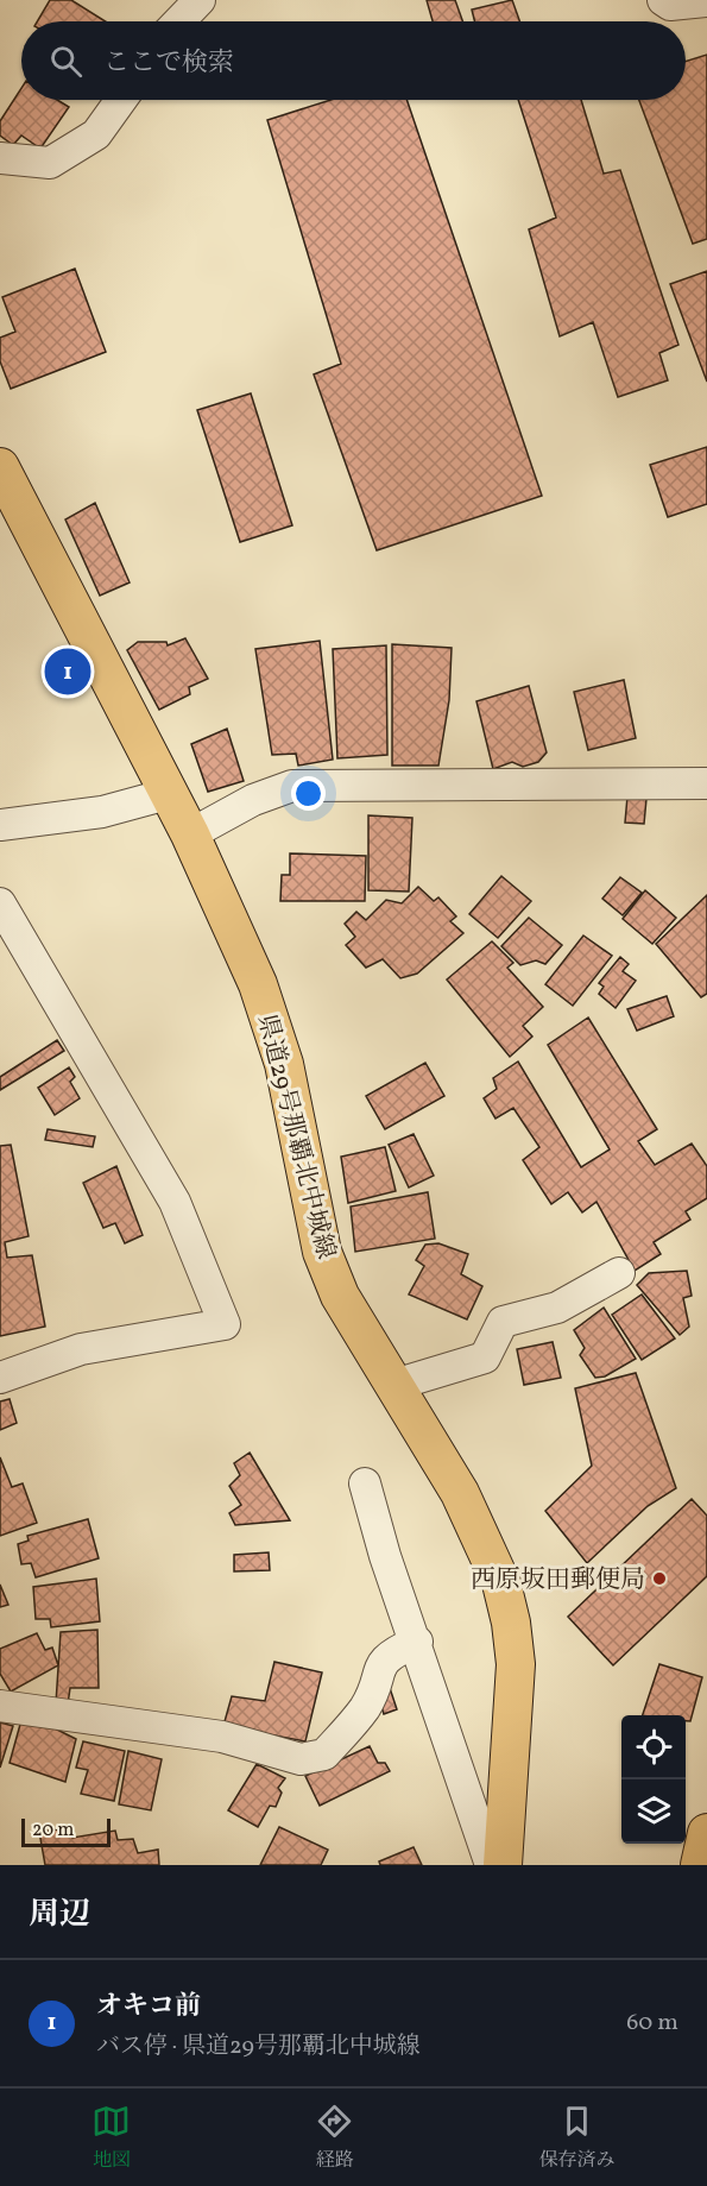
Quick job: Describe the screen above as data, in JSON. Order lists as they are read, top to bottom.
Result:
{
  "streets": {
    "main road": ["県道29号那覇北中城線"]
  },
  "places": ["西原坂田郵便局"],
  "scale_bar": "20 m",
  "page": {
    "search": "ここで検索",
    "pins": "1",
    "scale": "20 m",
    "heading": "周辺",
    "list": [
      {
        "mark": "1",
        "name": "オキコ前",
        "note": "バス停 · 県道29号那覇北中城線",
        "value": "60 m"
      }
    ],
    "nav": ["地図", "経路", "保存済み"]
  }
}
